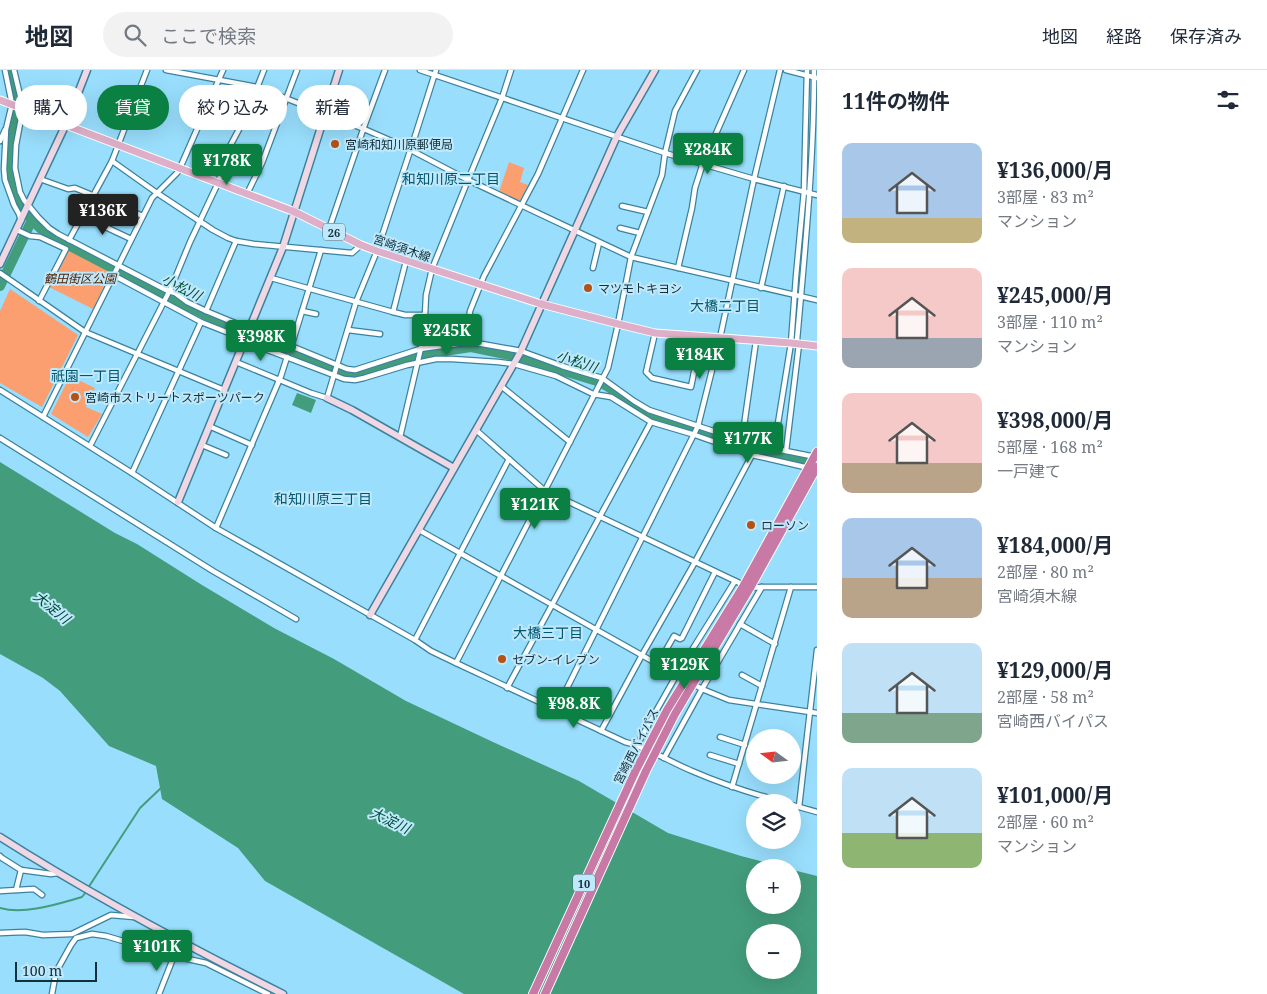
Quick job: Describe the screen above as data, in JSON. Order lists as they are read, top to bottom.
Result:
{
  "streets": {
    "highway": ["宮崎西バイパス", "10"],
    "main road": ["26", "宮崎須木線"]
  },
  "crossings": [
    ["宮崎西バイパス", "10"]
  ],
  "districts": [
    "和知川原二丁目",
    "大橋二丁目",
    "祇園一丁目",
    "和知川原三丁目",
    "大橋三丁目"
  ],
  "water": ["小松川", "大淀川"],
  "parks": ["鶴田街区公園"],
  "places": [
    "宮崎和知川原郵便局",
    "マツモトキヨシ",
    "宮崎市ストリートスポーツパーク",
    "ローソン",
    "セブン-イレブン"
  ],
  "scale_bar": "100 m",
  "north": "left",
  "page": {
    "header": "地図",
    "search": "ここで検索",
    "nav": ["地図", "経路", "保存済み"],
    "heading": "11件の物件",
    "chip": [
      "購入",
      "賃貸",
      "絞り込み",
      "新着"
    ],
    "list": [
      {
        "name": "¥136,000/月",
        "note": "3部屋 · 83 m² · マンション"
      },
      {
        "name": "¥245,000/月",
        "note": "3部屋 · 110 m² · マンション"
      },
      {
        "name": "¥398,000/月",
        "note": "5部屋 · 168 m² · 一戸建て"
      },
      {
        "name": "¥184,000/月",
        "note": "2部屋 · 80 m² · 宮崎須木線"
      },
      {
        "name": "¥129,000/月",
        "note": "2部屋 · 58 m² · 宮崎西バイパス"
      },
      {
        "name": "¥101,000/月",
        "note": "2部屋 · 60 m² · マンション"
      }
    ],
    "price": [
      "¥284K",
      "¥178K",
      "¥136K",
      "¥245K",
      "¥398K",
      "¥184K",
      "¥177K",
      "¥121K",
      "¥129K",
      "¥98.8K",
      "¥101K"
    ],
    "map_buttons": ["+", "−"],
    "scale": "100 m"
  }
}
